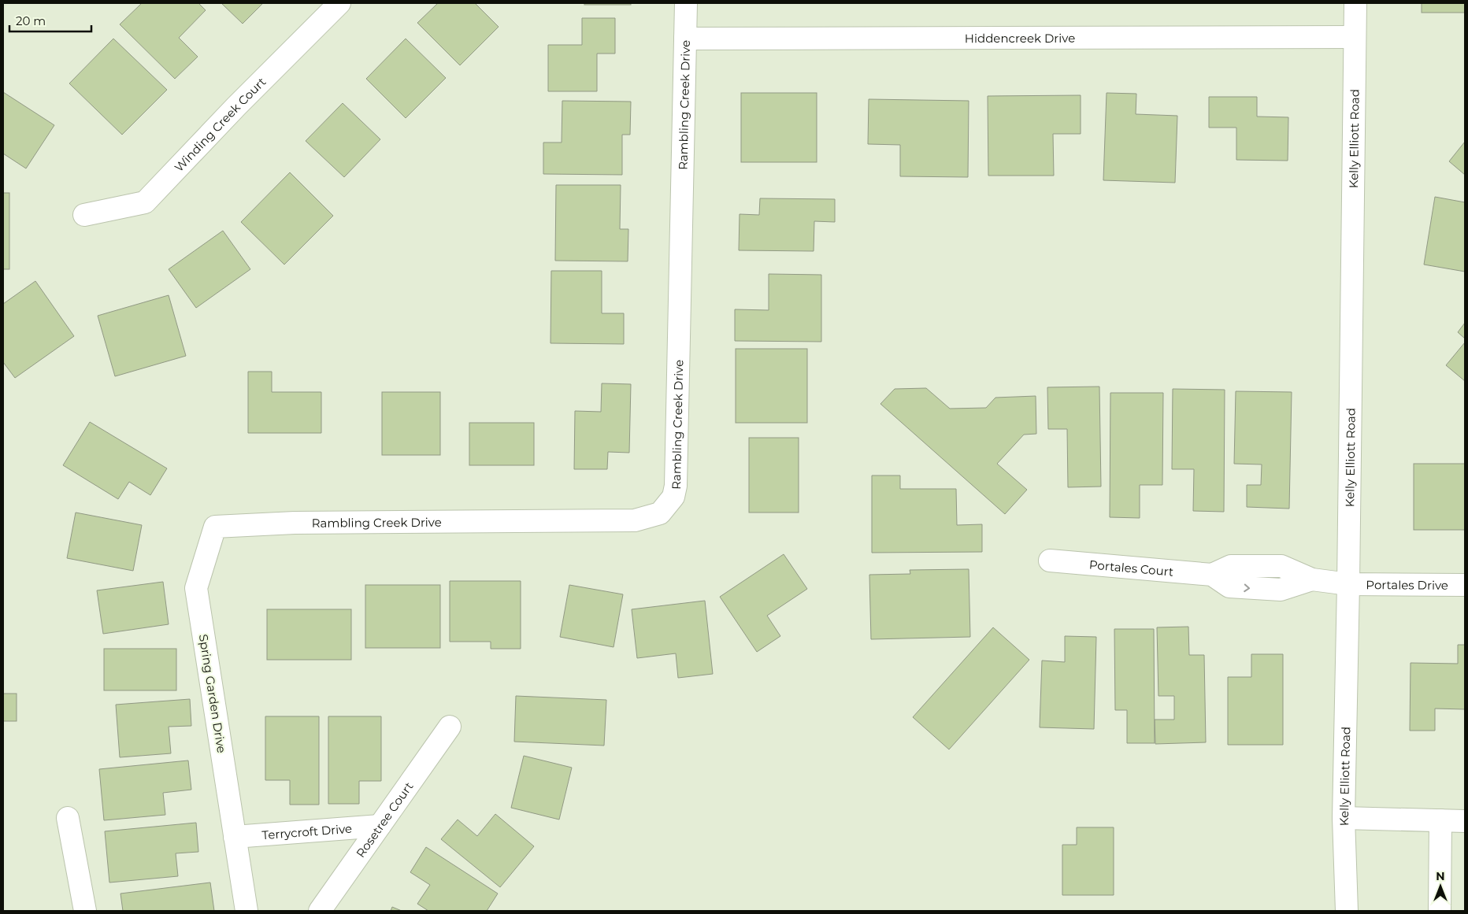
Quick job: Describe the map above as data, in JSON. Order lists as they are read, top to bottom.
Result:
{
  "streets": {
    "street": [
      "Hiddencreek Drive",
      "Rambling Creek Drive",
      "Winding Creek Court",
      "Kelly Elliott Road",
      "Portales Court",
      "Portales Drive",
      "Spring Garden Drive",
      "Rosetree Court",
      "Terrycroft Drive"
    ]
  },
  "crossings": [
    ["Hiddencreek Drive", "Rambling Creek Drive"],
    ["Hiddencreek Drive", "Kelly Elliott Road"],
    ["Rambling Creek Drive", "Spring Garden Drive"],
    ["Kelly Elliott Road", "Portales Court"],
    ["Kelly Elliott Road", "Portales Drive"],
    ["Portales Court", "Portales Drive"],
    ["Spring Garden Drive", "Terrycroft Drive"],
    ["Rosetree Court", "Terrycroft Drive"]
  ],
  "scale_bar": "20 m",
  "north": "top"
}
